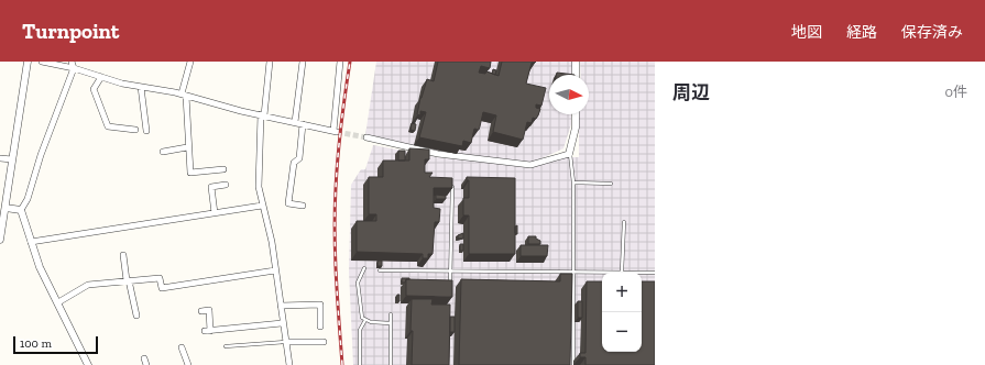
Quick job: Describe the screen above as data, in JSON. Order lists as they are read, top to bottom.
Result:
{
  "scale_bar": "100 m",
  "north": "right",
  "page": {
    "header": "Turnpoint",
    "nav": ["地図", "経路", "保存済み"],
    "heading": ["周辺", "0件"],
    "map_buttons": ["+", "−"],
    "scale": "100 m"
  }
}
